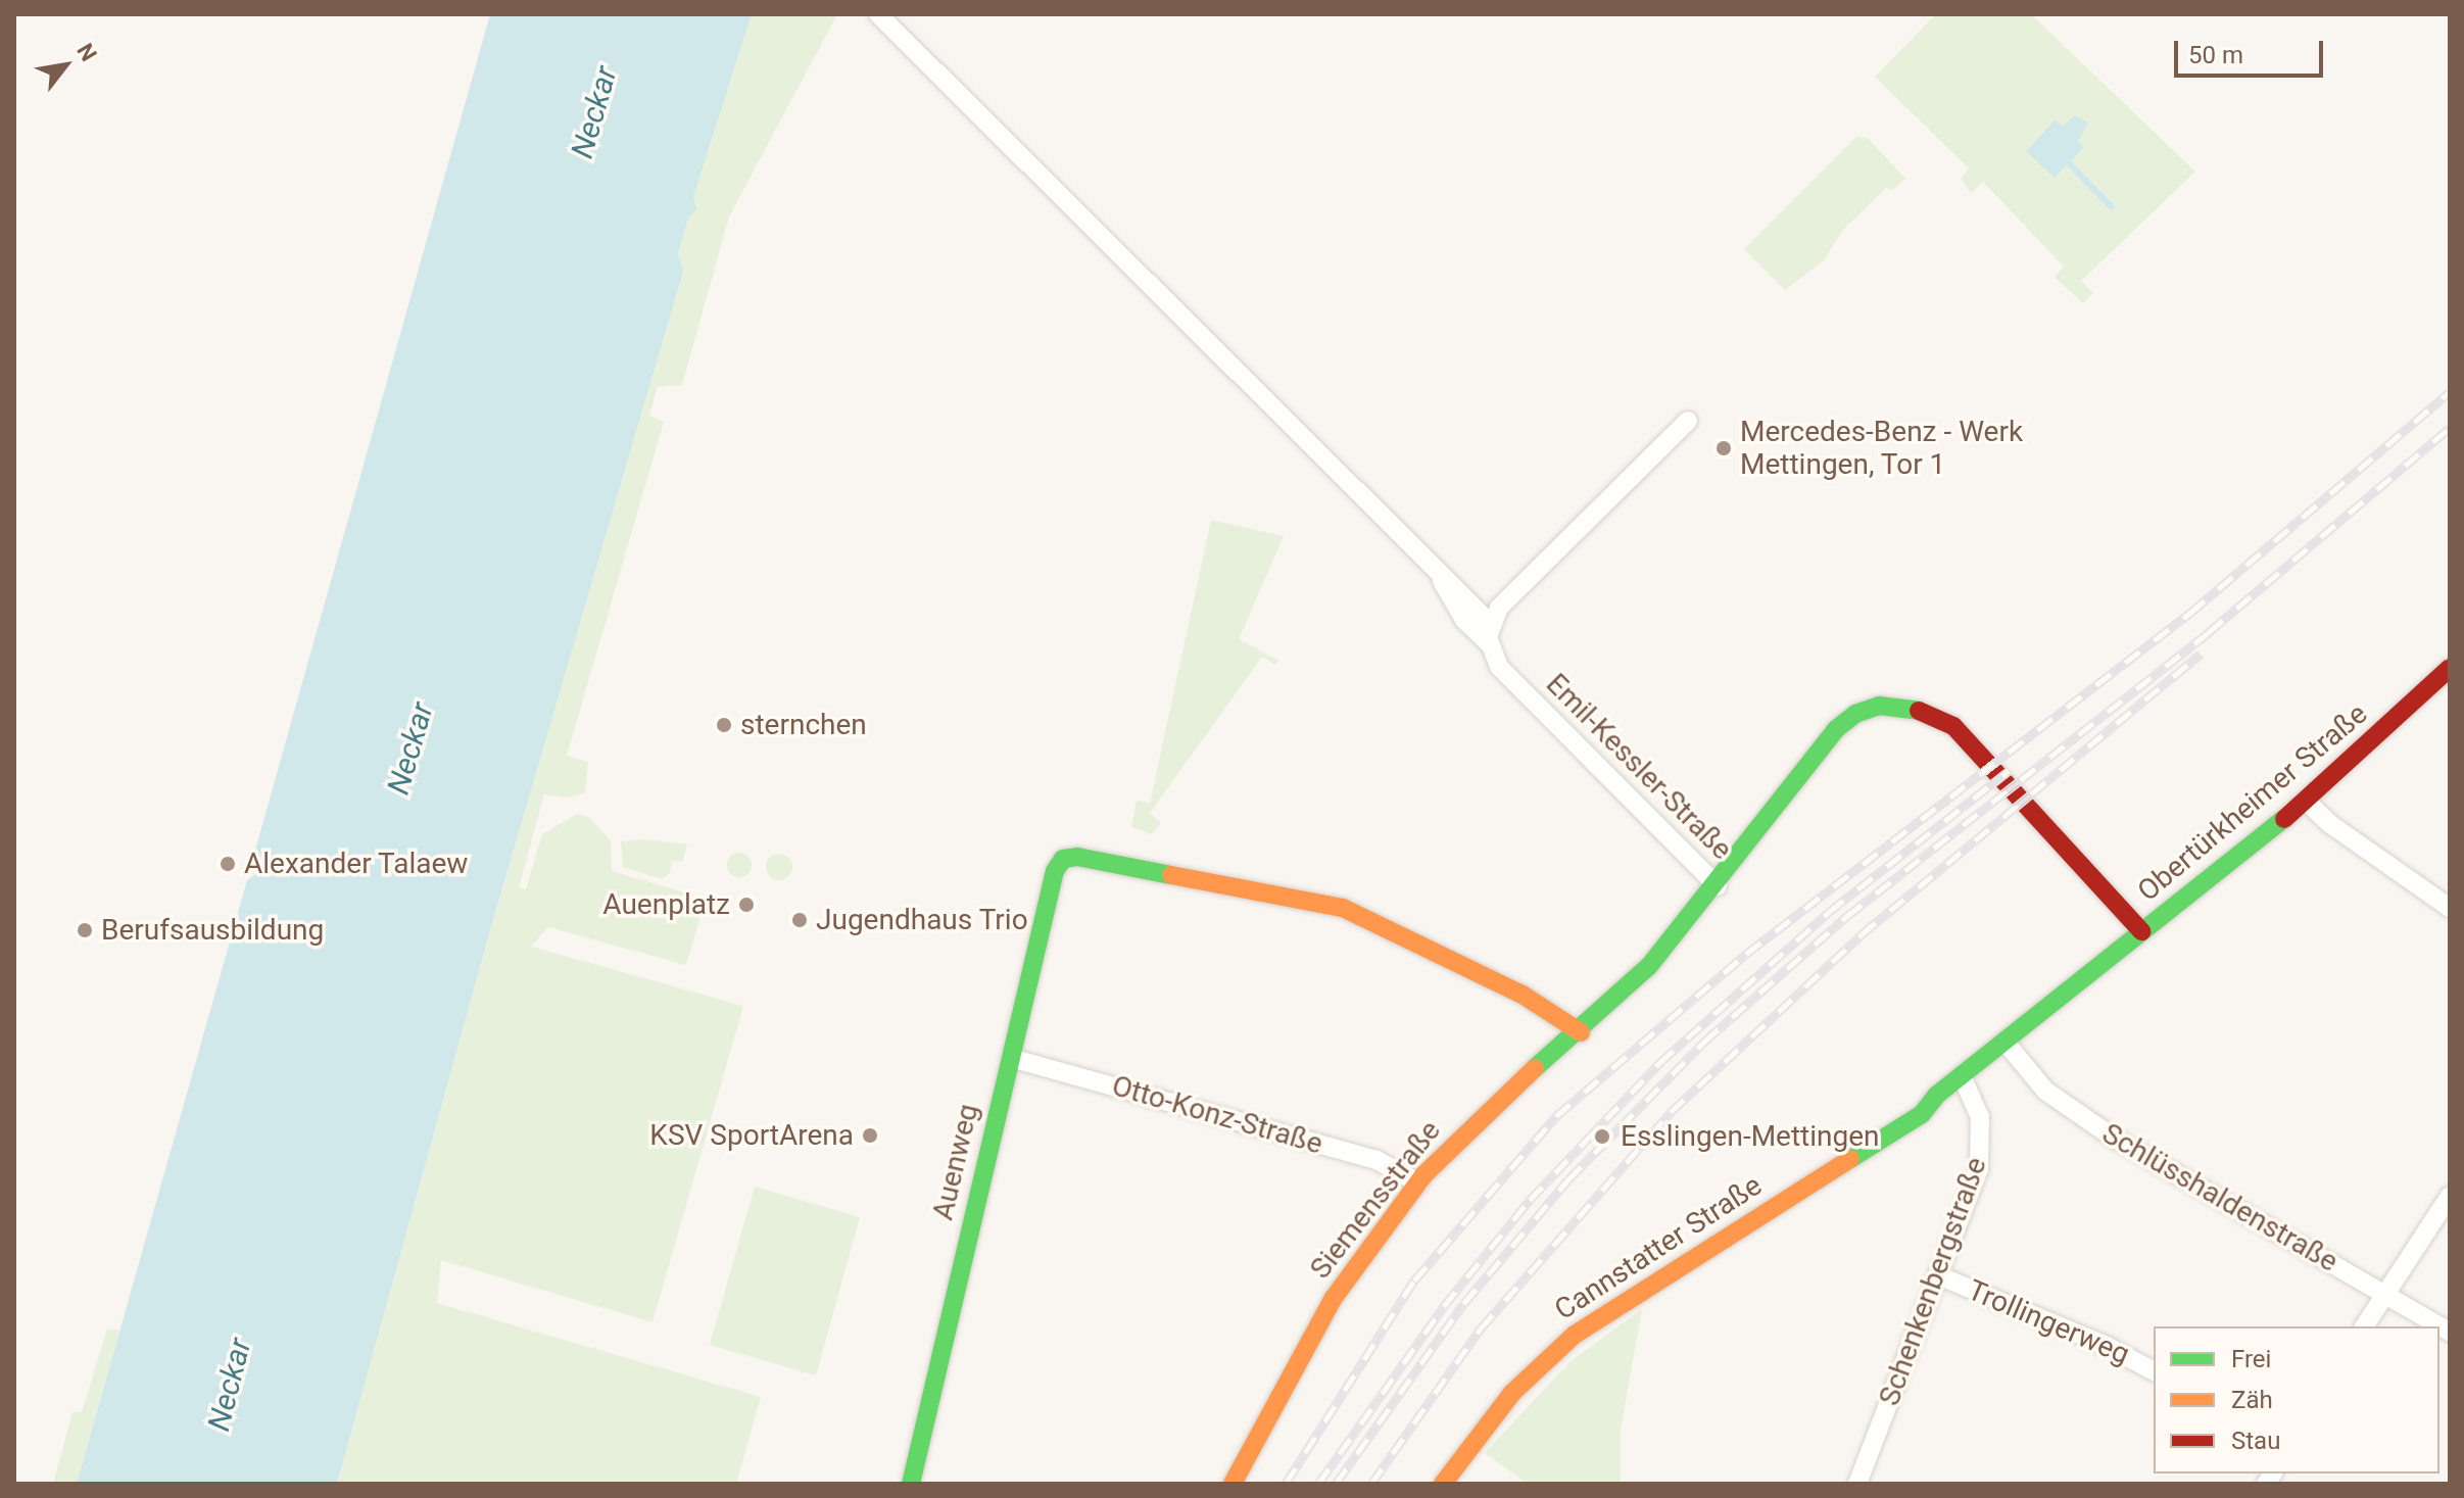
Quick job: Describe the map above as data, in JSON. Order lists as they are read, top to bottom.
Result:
{
  "streets": {
    "street": [
      "Emil-Kessler-Straße",
      "Obertürkheimer Straße",
      "Otto-Konz-Straße",
      "Auenweg",
      "Schlüsshaldenstraße",
      "Siemensstraße",
      "Cannstatter Straße",
      "Schenkenbergstraße",
      "Trollingerweg"
    ]
  },
  "crossings": [
    ["Emil-Kessler-Straße", "Obertürkheimer Straße"],
    ["Emil-Kessler-Straße", "Siemensstraße"],
    ["Obertürkheimer Straße", "Cannstatter Straße"],
    ["Otto-Konz-Straße", "Auenweg"],
    ["Otto-Konz-Straße", "Siemensstraße"],
    ["Auenweg", "Siemensstraße"],
    ["Schlüsshaldenstraße", "Cannstatter Straße"],
    ["Cannstatter Straße", "Schenkenbergstraße"],
    ["Schenkenbergstraße", "Trollingerweg"]
  ],
  "water": ["Neckar"],
  "places": [
    "Mercedes-Benz - Werk Mettingen, Tor 1",
    "sternchen",
    "Alexander Talaew",
    "Auenplatz",
    "Jugendhaus Trio",
    "Berufsausbildung",
    "KSV SportArena",
    "Esslingen-Mettingen"
  ],
  "legend": ["Frei", "Zäh", "Stau"],
  "scale_bar": "50 m",
  "north": "top right"
}
